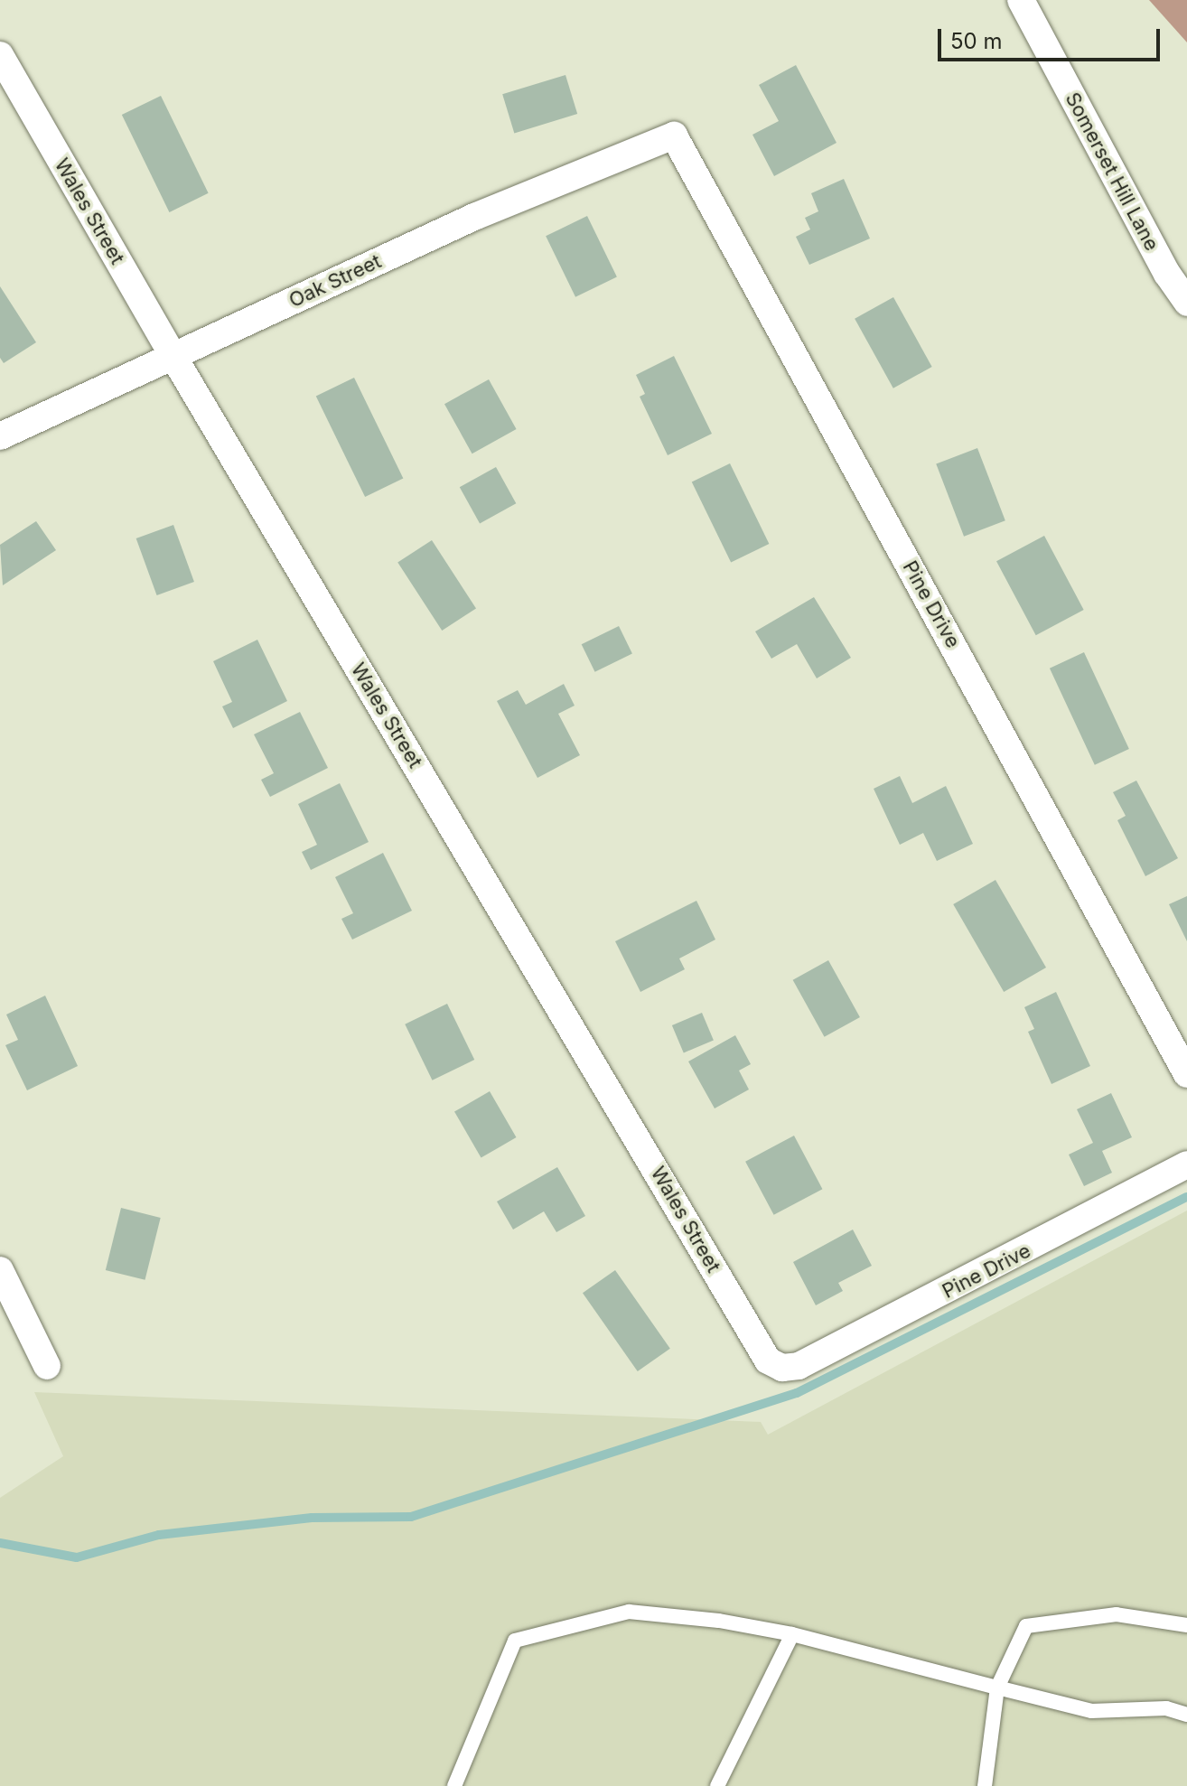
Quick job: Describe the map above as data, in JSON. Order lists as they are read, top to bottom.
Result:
{
  "streets": {
    "street": [
      "Somerset Hill Lane",
      "Wales Street",
      "Oak Street",
      "Pine Drive"
    ]
  },
  "crossings": [
    ["Wales Street", "Oak Street"],
    ["Wales Street", "Pine Drive"],
    ["Oak Street", "Pine Drive"]
  ],
  "scale_bar": "50 m"
}
